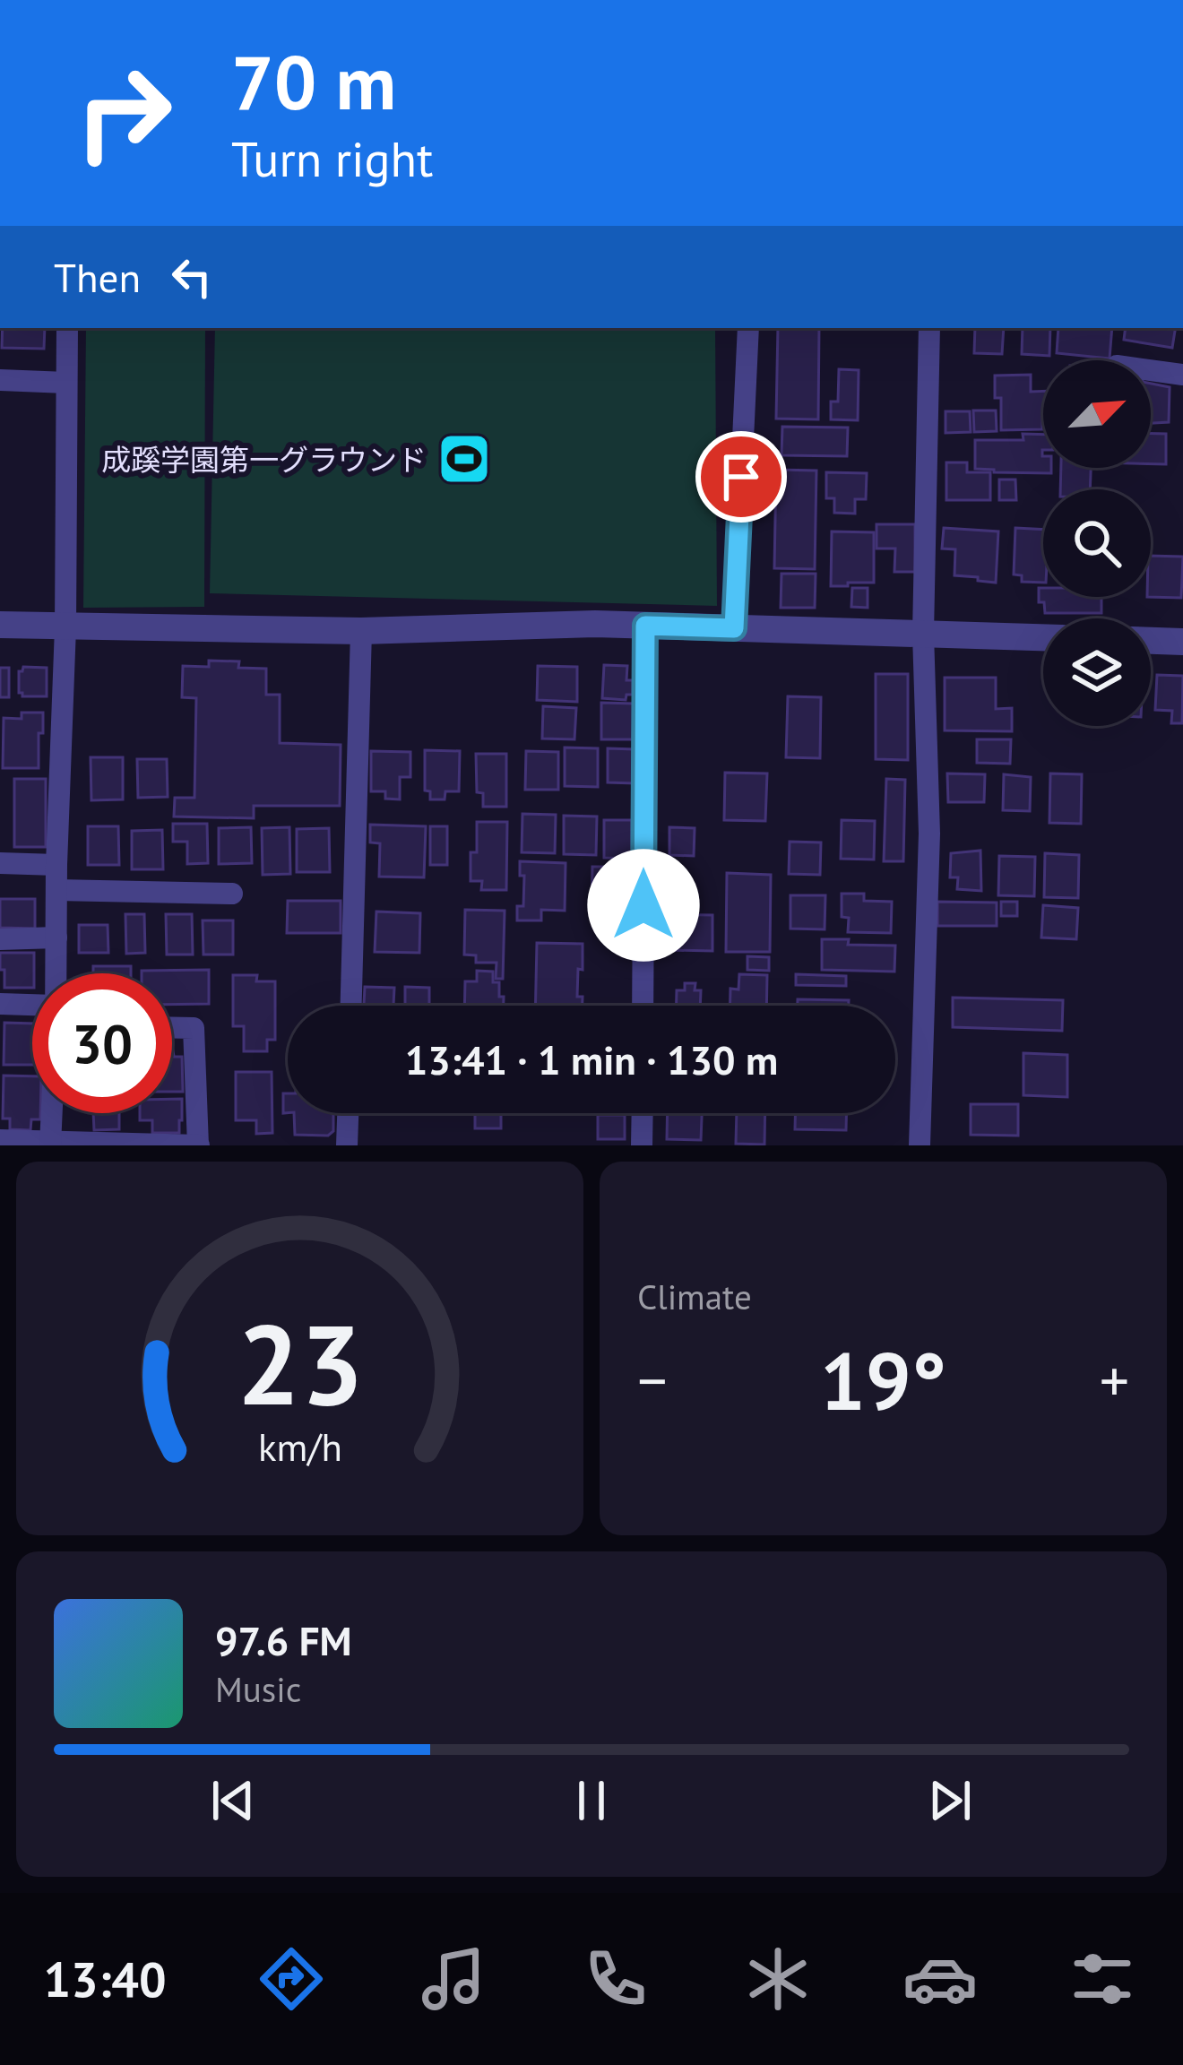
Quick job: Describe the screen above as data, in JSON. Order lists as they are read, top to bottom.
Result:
{
  "places": {
    "sports": ["成蹊学園第一グラウンド"]
  },
  "north": "top right",
  "page": {
    "turn": ["70 m", "Turn right"],
    "then": "Then",
    "limit": "30",
    "trip": "13:41 · 1 min · 130 m",
    "tile": "Climate",
    "heat": ["−", "19°", "+"],
    "song": ["97.6 FM", "Music"],
    "tabs": "13:40",
    "gauge": ["23", "km/h"]
  }
}
